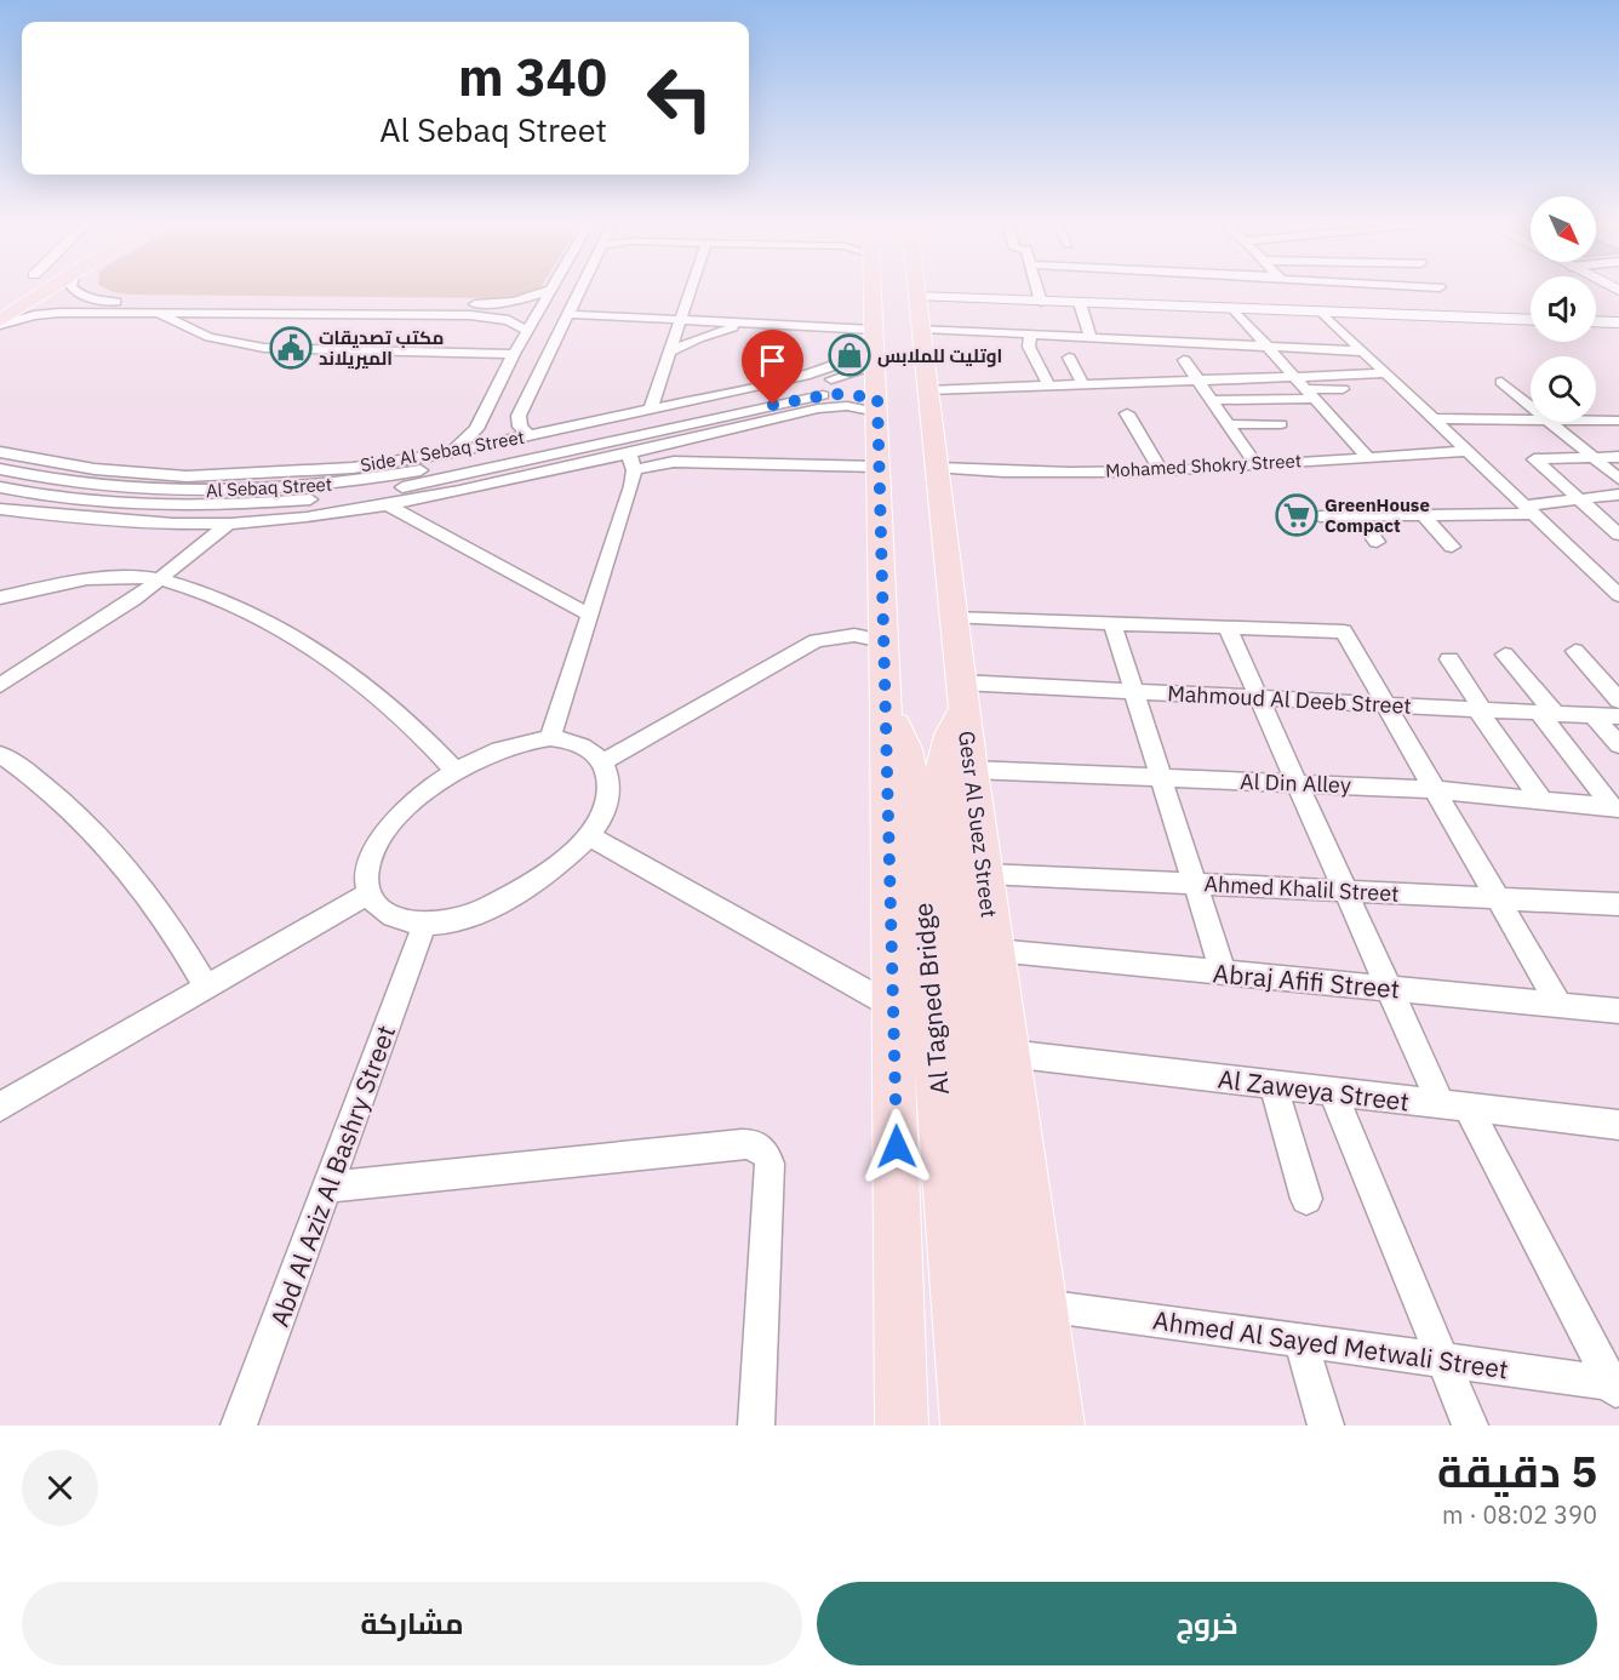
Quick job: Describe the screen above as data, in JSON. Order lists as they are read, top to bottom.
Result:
{
  "streets": {
    "main road": ["Gesr Al Suez Street", "Al Tagned Bridge"],
    "street": [
      "Side Al Sebaq Street",
      "Mohamed Shokry Street",
      "Al Sebaq Street",
      "Mahmoud Al Deeb Street",
      "Al Din Alley",
      "Ahmed Khalil Street",
      "Abraj Afifi Street",
      "Al Zaweya Street",
      "Abd Al Aziz Al Bashry Street",
      "Ahmed Al Sayed Metwali Street"
    ]
  },
  "crossings": [
    ["Side Al Sebaq Street", "Al Sebaq Street"],
    ["Mohamed Shokry Street", "Gesr Al Suez Street"],
    ["Mahmoud Al Deeb Street", "Gesr Al Suez Street"],
    ["Mahmoud Al Deeb Street", "Al Tagned Bridge"],
    ["Al Din Alley", "Gesr Al Suez Street"],
    ["Gesr Al Suez Street", "Ahmed Khalil Street"],
    ["Gesr Al Suez Street", "Abraj Afifi Street"],
    ["Gesr Al Suez Street", "Al Tagned Bridge"],
    ["Gesr Al Suez Street", "Al Zaweya Street"],
    ["Gesr Al Suez Street", "Ahmed Al Sayed Metwali Street"]
  ],
  "places": {
    "public building": ["مكتب تصديقات الميريلاند"],
    "shop": ["اوتليت للملابس"],
    "supermarket": ["GreenHouse Compact"]
  },
  "north": "bottom right",
  "page": {
    "turn": ["340 m", "Al Sebaq Street"],
    "heading": ["5 دقيقة", "390 m · 08:02"],
    "buttons": ["خروج", "مشاركة"]
  }
}
